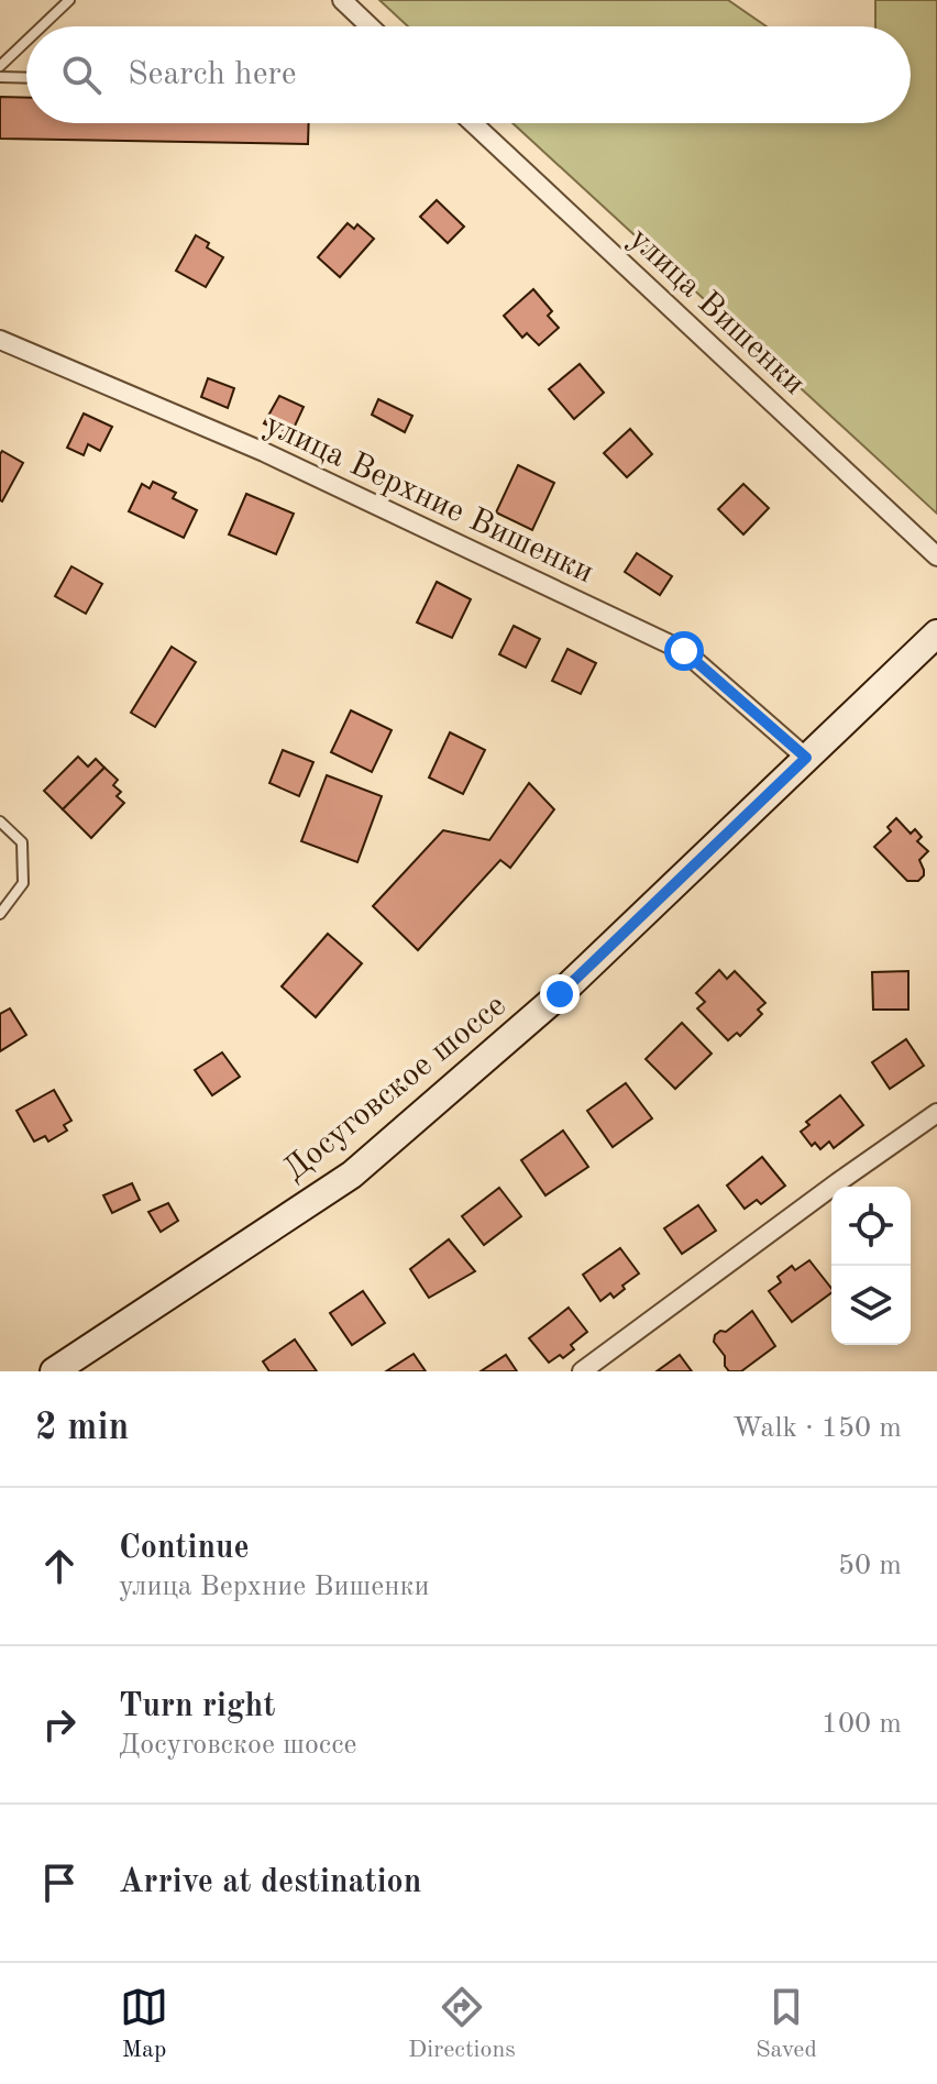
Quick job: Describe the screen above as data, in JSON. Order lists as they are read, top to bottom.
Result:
{
  "streets": {
    "main road": ["Досуговское шоссе"],
    "street": ["улица Вишенки", "улица Верхние Вишенки"]
  },
  "crossings": [
    ["улица Верхние Вишенки", "Досуговское шоссе"]
  ],
  "page": {
    "search": "Search here",
    "heading": ["2 min", "Walk · 150 m"],
    "list": [
      ["Continue", "улица Верхние Вишенки", "50 m"],
      ["Turn right", "Досуговское шоссе", "100 m"],
      "Arrive at destination"
    ],
    "nav": ["Map", "Directions", "Saved"]
  }
}
